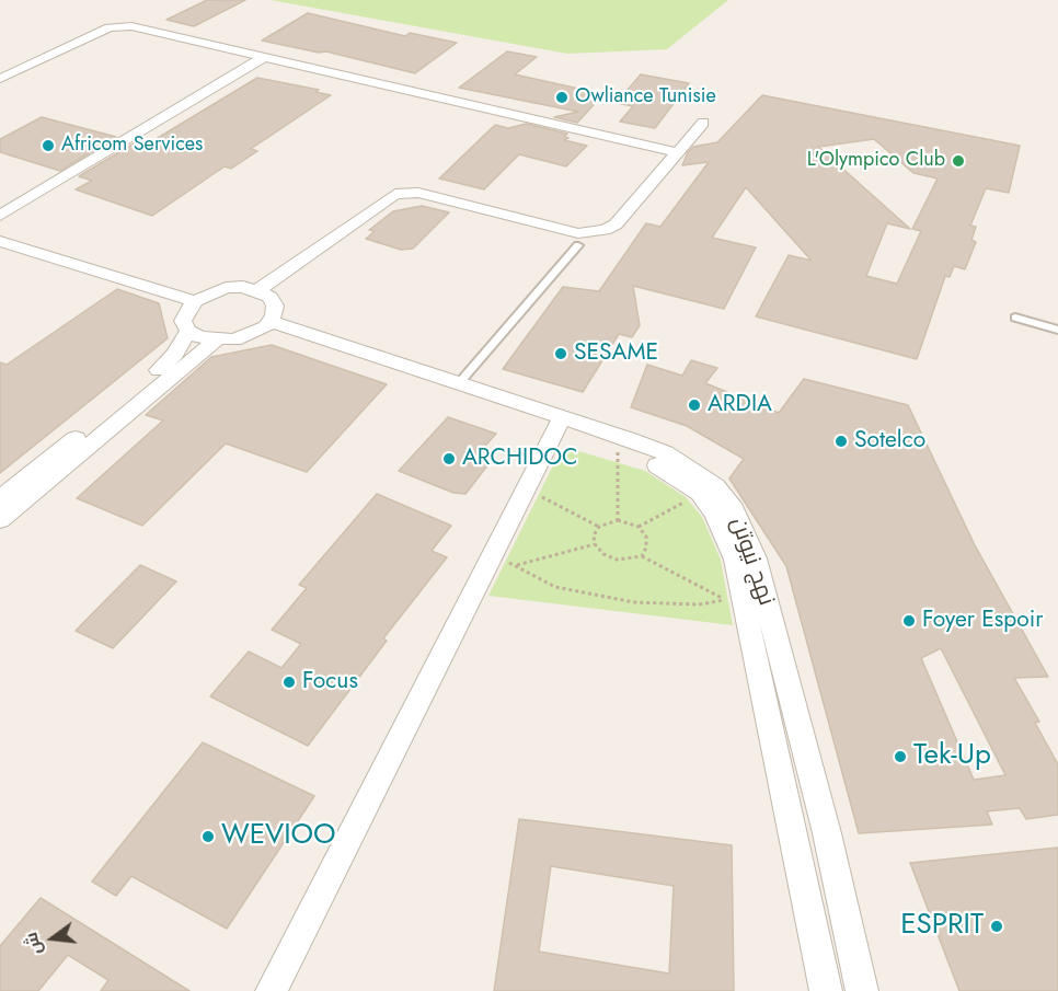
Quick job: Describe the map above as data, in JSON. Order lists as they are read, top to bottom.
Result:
{
  "streets": {
    "street": ["نهج نيوتن"]
  },
  "places": [
    "Owliance Tunisie",
    "Africom Services",
    "L'Olympico Club",
    "SESAME",
    "ARDIA",
    "Sotelco",
    "ARCHIDOC",
    "Foyer Espoir",
    "Focus",
    "Tek-Up",
    "WEVIOO",
    "ESPRIT"
  ],
  "north": "left"
}
